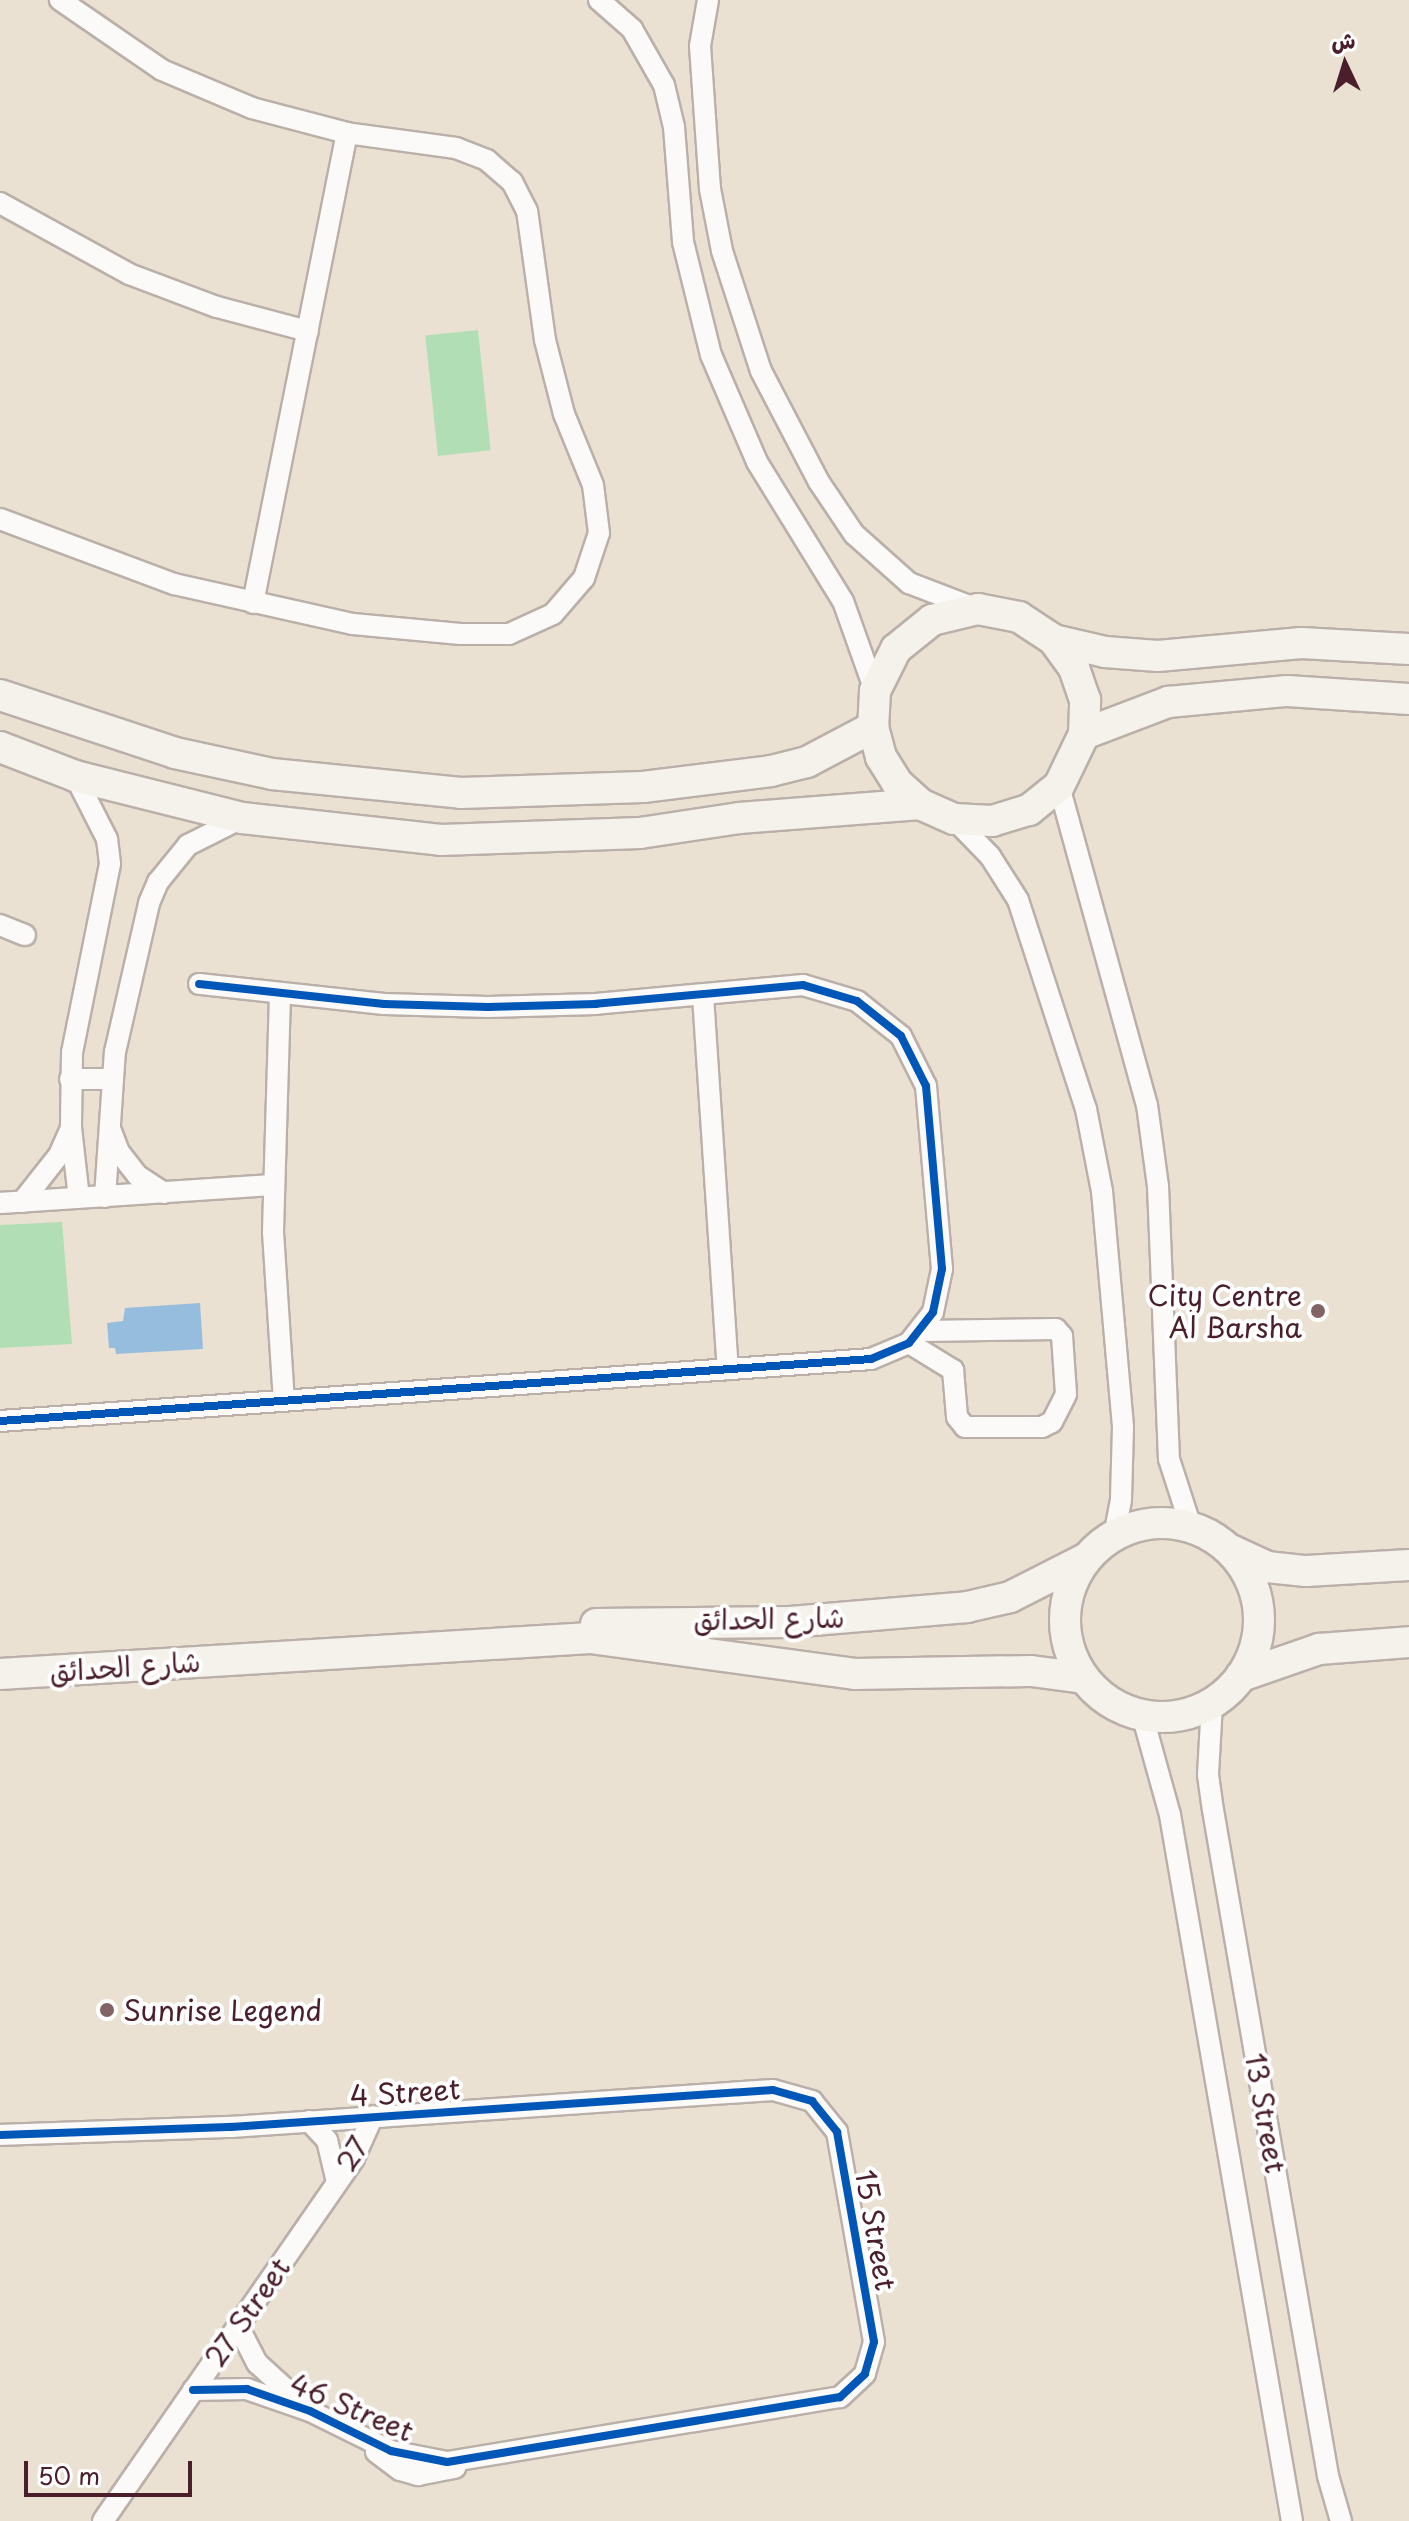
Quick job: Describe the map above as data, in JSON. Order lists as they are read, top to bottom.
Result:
{
  "streets": {
    "street": [
      "شارع الحدائق",
      "4 Street",
      "13 Street",
      "27",
      "15 Street",
      "27 Street",
      "46 Street"
    ]
  },
  "crossings": [
    ["شارع الحدائق", "13 Street"],
    ["4 Street", "27"],
    ["4 Street", "15 Street"],
    ["27", "27 Street"],
    ["15 Street", "46 Street"],
    ["27 Street", "46 Street"]
  ],
  "places": ["City Centre Al Barsha", "Sunrise Legend"],
  "scale_bar": "50 m",
  "north": "top"
}
